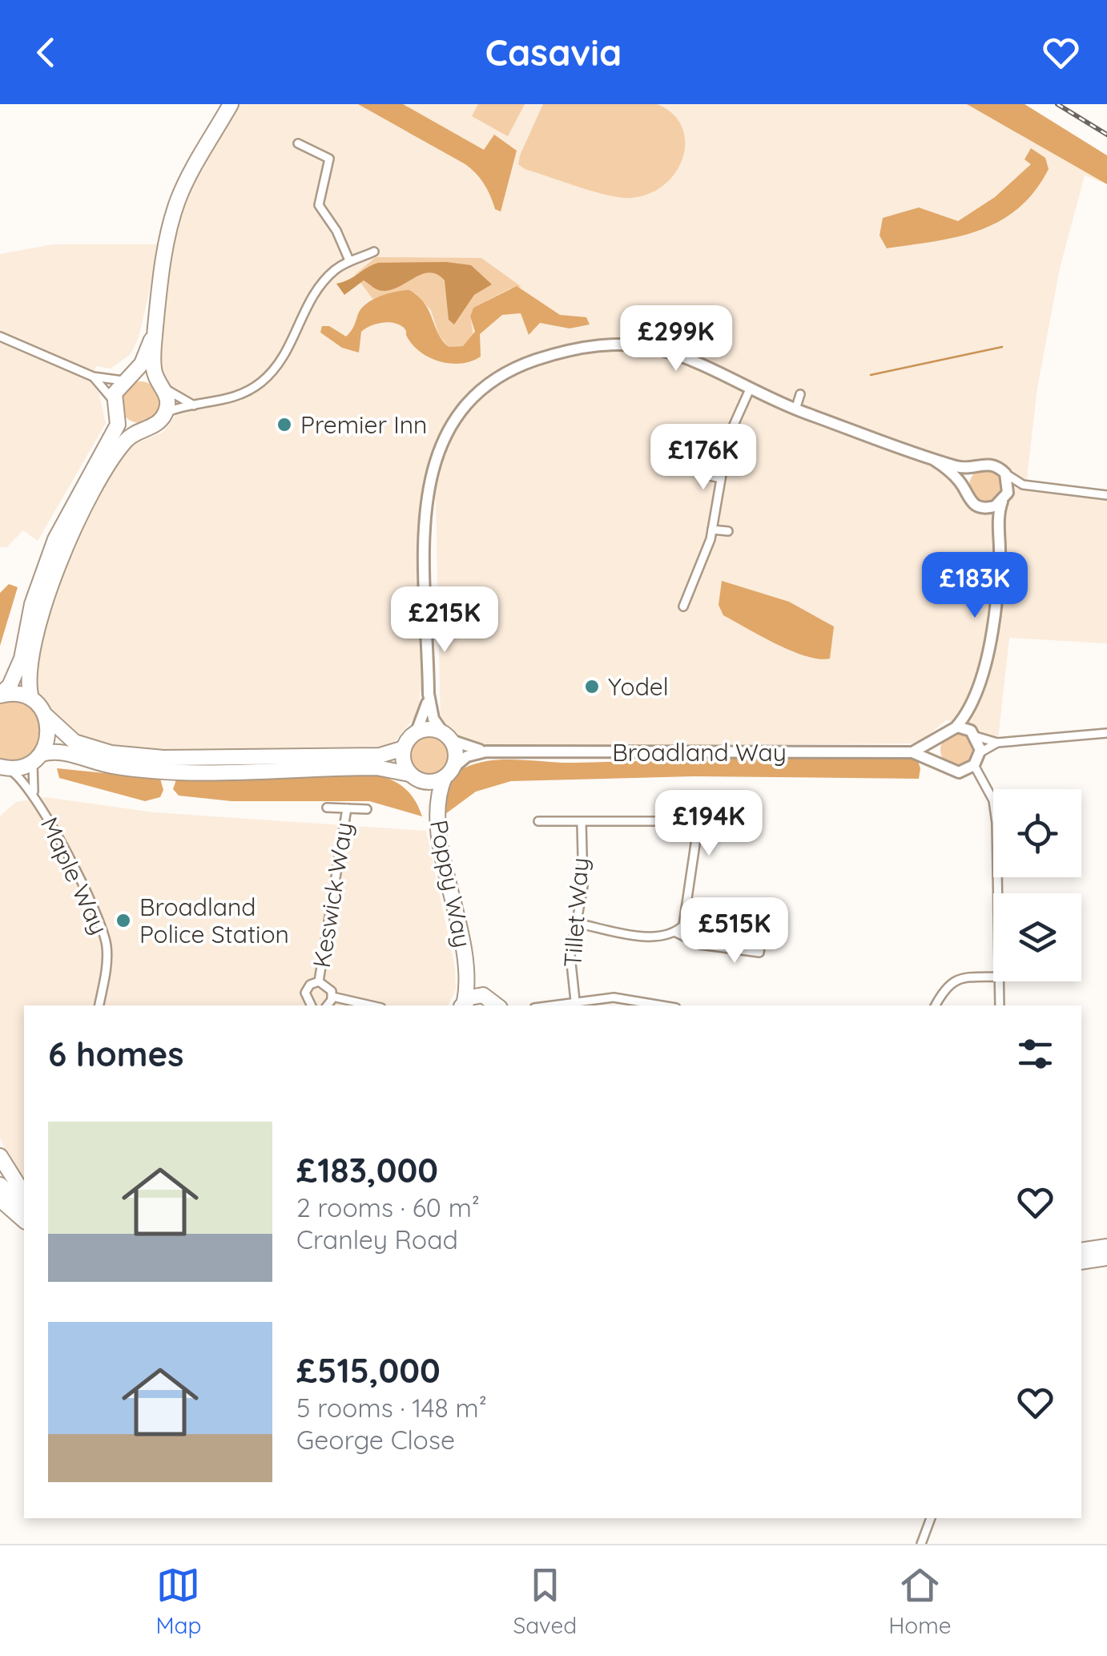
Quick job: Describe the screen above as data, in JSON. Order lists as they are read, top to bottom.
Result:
{
  "streets": {
    "highway": ["Poppy Way"],
    "street": [
      "Broadland Way",
      "Maple Way",
      "Keswick Way",
      "Tillet Way"
    ]
  },
  "crossings": [
    ["Broadland Way", "Poppy Way"]
  ],
  "places": ["Premier Inn", "Yodel", "Broadland Police Station"],
  "page": {
    "header": "Casavia",
    "price": [
      "£299K",
      "£176K",
      "£183K",
      "£215K",
      "£194K",
      "£515K"
    ],
    "heading": "6 homes",
    "list": [
      {
        "name": "£183,000",
        "note": "2 rooms · 60 m² · Cranley Road"
      },
      {
        "name": "£515,000",
        "note": "5 rooms · 148 m² · George Close"
      }
    ],
    "tabs": ["Map", "Saved", "Home"]
  }
}
